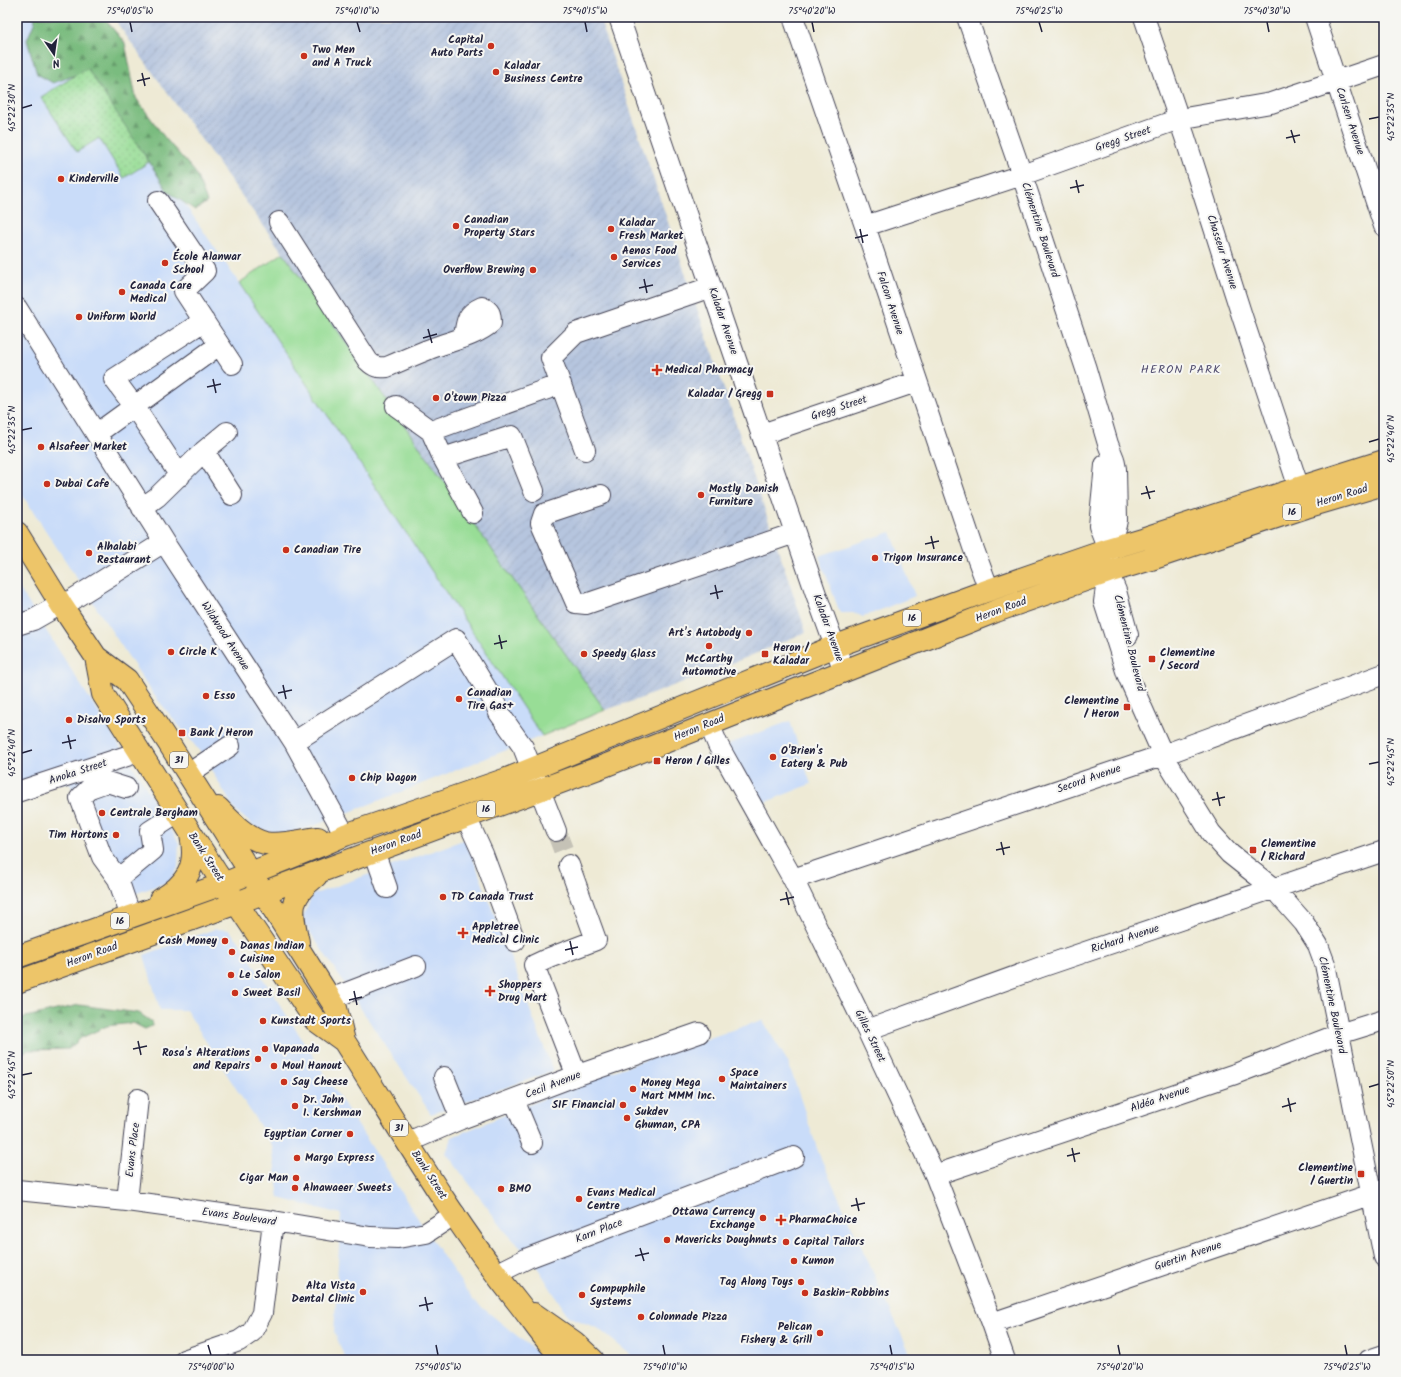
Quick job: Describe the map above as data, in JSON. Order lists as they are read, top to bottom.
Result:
{
  "streets": {
    "main road": [
      "Heron Road",
      "16",
      "31",
      "Bank Street"
    ],
    "street": [
      "Carlsen Avenue",
      "Gregg Street",
      "Clémentine Boulevard",
      "Chasseur Avenue",
      "Falcon Avenue",
      "Kaladar Avenue",
      "Wildwood Avenue",
      "Anoka Street",
      "Secord Avenue",
      "Richard Avenue",
      "Gilles Street",
      "Cecil Avenue",
      "Aldéa Avenue",
      "Evans Place",
      "Evans Boulevard",
      "Karn Place",
      "Guertin Avenue"
    ]
  },
  "crossings": [
    ["Carlsen Avenue", "Gregg Street"],
    ["Gregg Street", "Clémentine Boulevard"],
    ["Gregg Street", "Chasseur Avenue"],
    ["Gregg Street", "Falcon Avenue"],
    ["Gregg Street", "Kaladar Avenue"],
    ["Clémentine Boulevard", "Heron Road"],
    ["Clémentine Boulevard", "Secord Avenue"],
    ["Clémentine Boulevard", "Richard Avenue"],
    ["Clémentine Boulevard", "Aldéa Avenue"],
    ["Clémentine Boulevard", "Guertin Avenue"],
    ["Chasseur Avenue", "Heron Road"],
    ["Falcon Avenue", "Heron Road"],
    ["Kaladar Avenue", "Heron Road"],
    ["Heron Road", "Wildwood Avenue"],
    ["Heron Road", "Bank Street"],
    ["Heron Road", "Gilles Street"],
    ["Anoka Street", "Bank Street"],
    ["Secord Avenue", "Gilles Street"],
    ["Bank Street", "Cecil Avenue"],
    ["Bank Street", "Evans Boulevard"],
    ["Bank Street", "Karn Place"],
    ["Richard Avenue", "Gilles Street"],
    ["Gilles Street", "Aldéa Avenue"],
    ["Gilles Street", "Guertin Avenue"],
    ["Evans Place", "Evans Boulevard"]
  ],
  "districts": ["HERON PARK"],
  "places": {
    "other": [
      "Capital Auto Parts",
      "Two Men and A Truck",
      "Kaladar Business Centre",
      "Kinderville",
      "Canadian Property Stars",
      "Kaladar Fresh Market",
      "Aenos Food Services",
      "École Alanwar School",
      "Overflow Brewing",
      "Canada Care Medical",
      "Uniform World",
      "O'town Pizza",
      "Alsafeer Market",
      "Dubai Cafe",
      "Mostly Danish Furniture",
      "Canadian Tire",
      "Alhalabi Restaurant",
      "Trigon Insurance",
      "Art's Autobody",
      "McCarthy Automotive",
      "Circle K",
      "Speedy Glass",
      "Esso",
      "Canadian Tire Gas+",
      "Disalvo Sports",
      "O'Brien's Eatery & Pub",
      "Chip Wagon",
      "Centrale Bergham",
      "Tim Hortons",
      "TD Canada Trust",
      "Cash Money",
      "Danas Indian Cuisine",
      "Le Salon",
      "Sweet Basil",
      "Kunstadt Sports",
      "Vapanada",
      "Rosa's Alterations and Repairs",
      "Moul Hanout",
      "Space Maintainers",
      "Say Cheese",
      "Money Mega Mart MMM Inc.",
      "SIF Financial",
      "Dr. John I. Kershman",
      "Sukdev Ghuman, CPA",
      "Egyptian Corner",
      "Margo Express",
      "Cigar Man",
      "Alnawaeer Sweets",
      "BMO",
      "Evans Medical Centre",
      "Ottawa Currency Exchange",
      "Mavericks Doughnuts",
      "Capital Tailors",
      "Kumon",
      "Tag Along Toys",
      "Alta Vista Dental Clinic",
      "Baskin-Robbins",
      "Compuphile Systems",
      "Colonnade Pizza",
      "Pelican Fishery & Grill"
    ],
    "health": [
      "Medical Pharmacy",
      "Appletree Medical Clinic",
      "Shoppers Drug Mart",
      "PharmaChoice"
    ],
    "transit": [
      "Kaladar / Gregg",
      "Heron / Kaladar",
      "Clementine / Secord",
      "Clementine / Heron",
      "Bank / Heron",
      "Heron / Gilles",
      "Clementine / Richard",
      "Clementine / Guertin"
    ]
  },
  "north": "bottom",
  "coordinates": [
    "75°40'05\"W",
    "75°40'10\"W",
    "75°40'15\"W",
    "75°40'20\"W",
    "75°40'25\"W",
    "75°40'30\"W",
    "45°22'30\"N",
    "45°22'35\"N",
    "45°22'40\"N",
    "45°22'45\"N",
    "45°22'50\"N",
    "75°40'00\"W"
  ]
}
